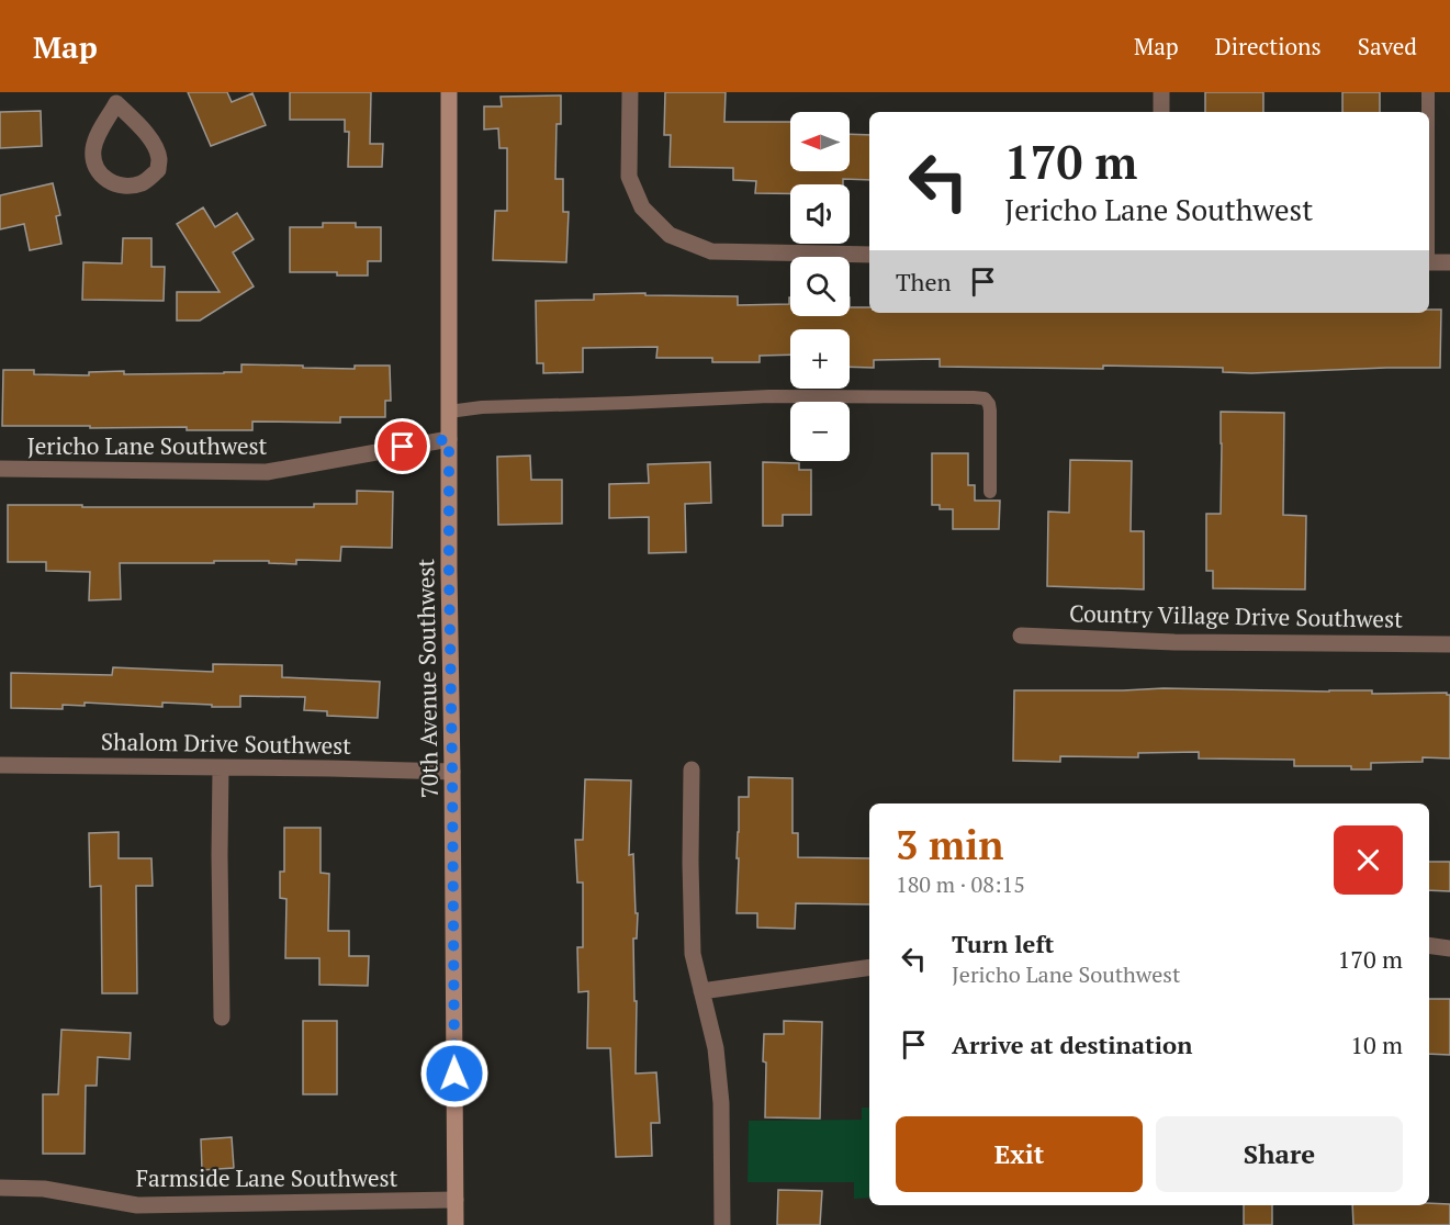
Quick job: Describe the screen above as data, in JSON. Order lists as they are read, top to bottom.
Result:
{
  "streets": {
    "street": [
      "Jericho Lane Southwest",
      "Country Village Drive Southwest",
      "70th Avenue Southwest",
      "Shalom Drive Southwest",
      "Farmside Lane Southwest"
    ]
  },
  "crossings": [
    ["Jericho Lane Southwest", "70th Avenue Southwest"],
    ["70th Avenue Southwest", "Shalom Drive Southwest"],
    ["70th Avenue Southwest", "Farmside Lane Southwest"]
  ],
  "north": "left",
  "page": {
    "header": "Map",
    "nav": ["Map", "Directions", "Saved"],
    "map_buttons": ["+", "−"],
    "turn": ["170 m", "Jericho Lane Southwest"],
    "then": "Then",
    "heading": ["3 min", "180 m · 08:15"],
    "list": [
      {
        "name": "Turn left",
        "note": "Jericho Lane Southwest",
        "value": "170 m"
      },
      {
        "name": "Arrive at destination",
        "value": "10 m"
      }
    ],
    "buttons": ["Exit", "Share"]
  }
}
